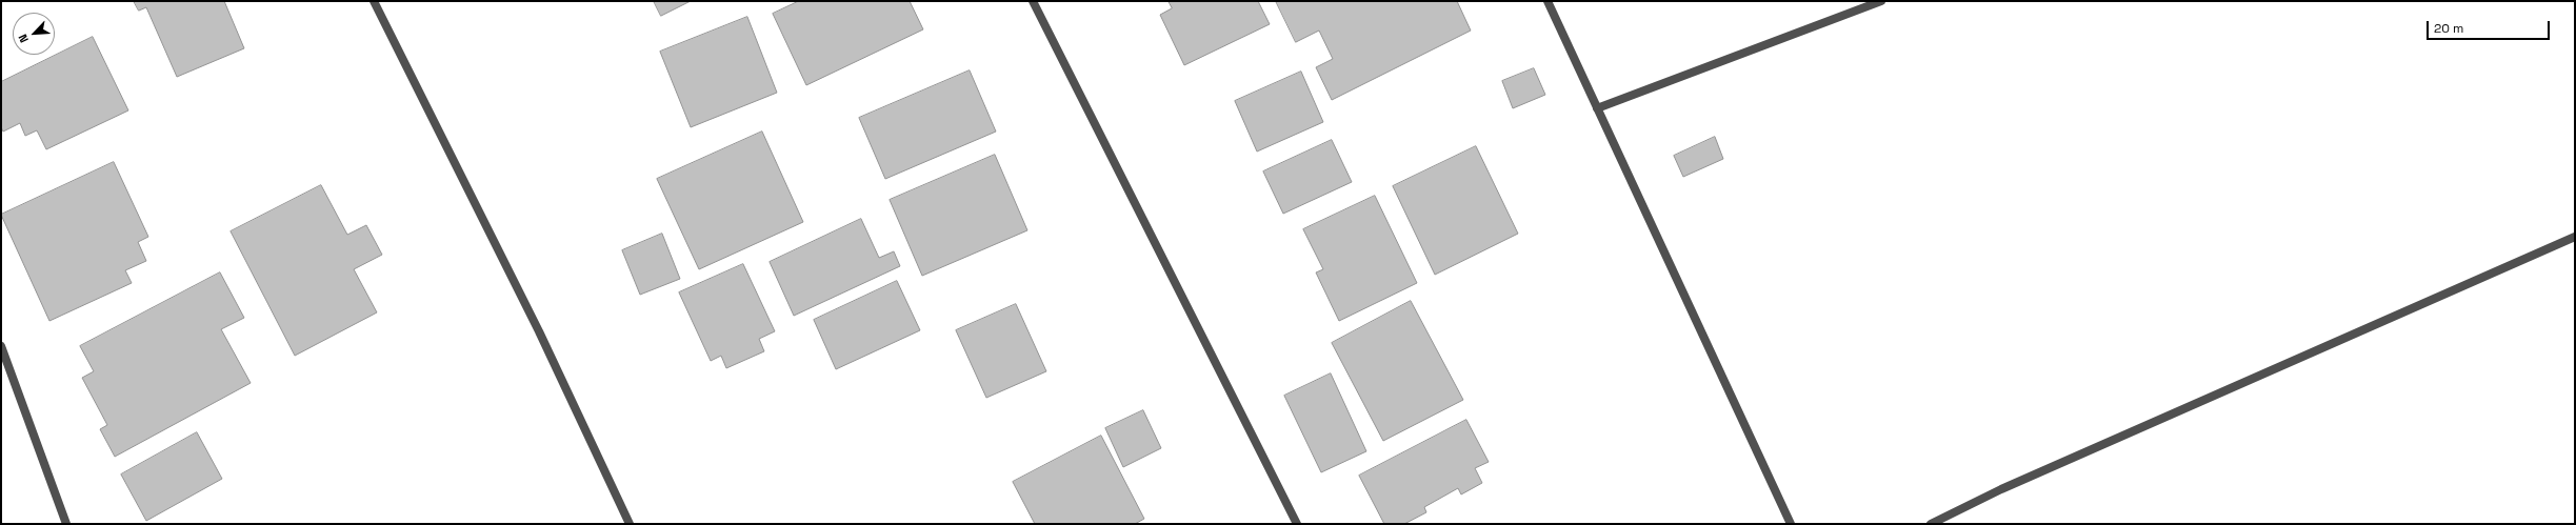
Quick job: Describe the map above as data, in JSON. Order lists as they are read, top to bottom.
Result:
{
  "scale_bar": "20 m",
  "north": "bottom left"
}
